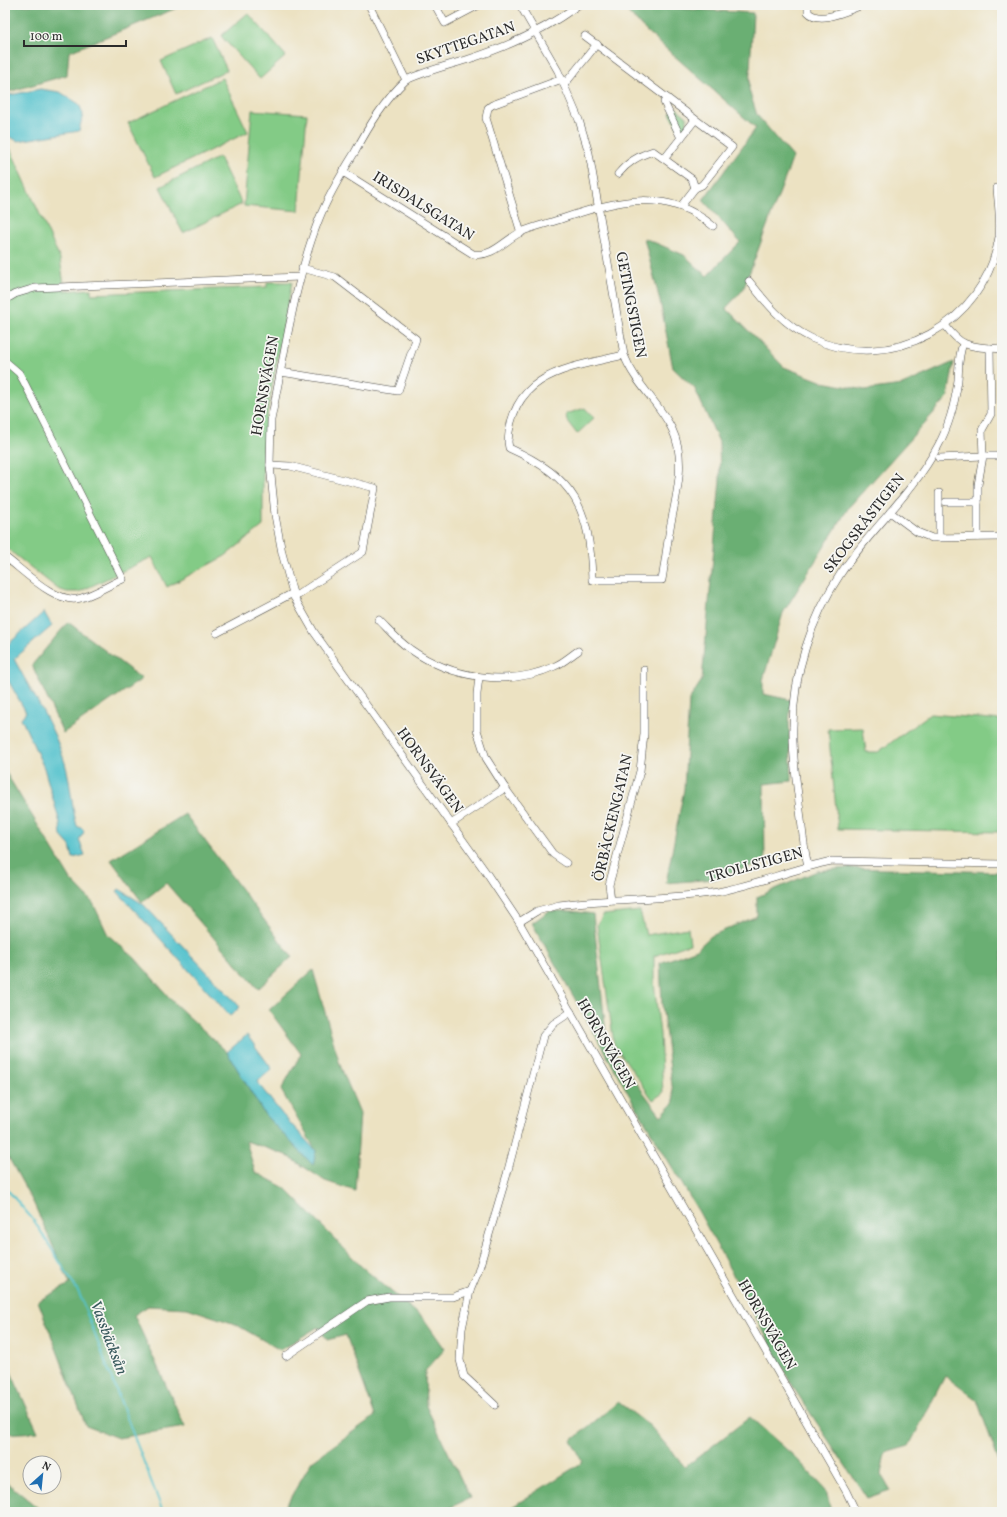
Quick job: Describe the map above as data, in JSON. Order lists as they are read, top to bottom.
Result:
{
  "streets": {
    "street": [
      "SKYTTEGATAN",
      "IRISDALSGATAN",
      "GETINGSTIGEN",
      "HORNSVÄGEN",
      "SKOGSRÅSTIGEN",
      "ÖRBÄCKENGATAN",
      "TROLLSTIGEN"
    ]
  },
  "crossings": [
    ["SKYTTEGATAN", "GETINGSTIGEN"],
    ["SKYTTEGATAN", "HORNSVÄGEN"],
    ["IRISDALSGATAN", "GETINGSTIGEN"],
    ["IRISDALSGATAN", "HORNSVÄGEN"],
    ["HORNSVÄGEN", "TROLLSTIGEN"],
    ["SKOGSRÅSTIGEN", "TROLLSTIGEN"],
    ["ÖRBÄCKENGATAN", "TROLLSTIGEN"]
  ],
  "water": ["Vassbäcksån"],
  "scale_bar": "100 m",
  "north": "top right"
}
